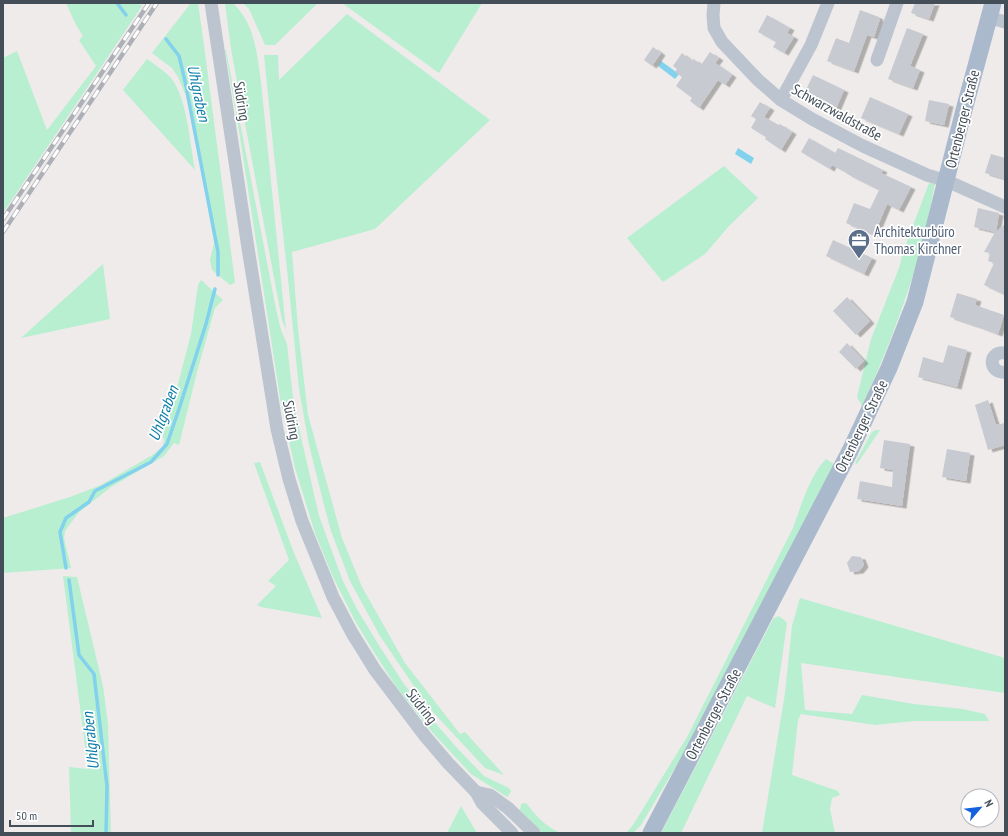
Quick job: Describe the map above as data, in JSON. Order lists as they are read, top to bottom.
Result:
{
  "streets": {
    "main road": ["Ortenberger Straße"],
    "street": ["Südring", "Schwarzwaldstraße"]
  },
  "crossings": [
    ["Schwarzwaldstraße", "Ortenberger Straße"]
  ],
  "water": ["Uhlgraben"],
  "places": {
    "office": ["Architekturbüro Thomas Kirchner"]
  },
  "scale_bar": "50 m",
  "north": "top right"
}
